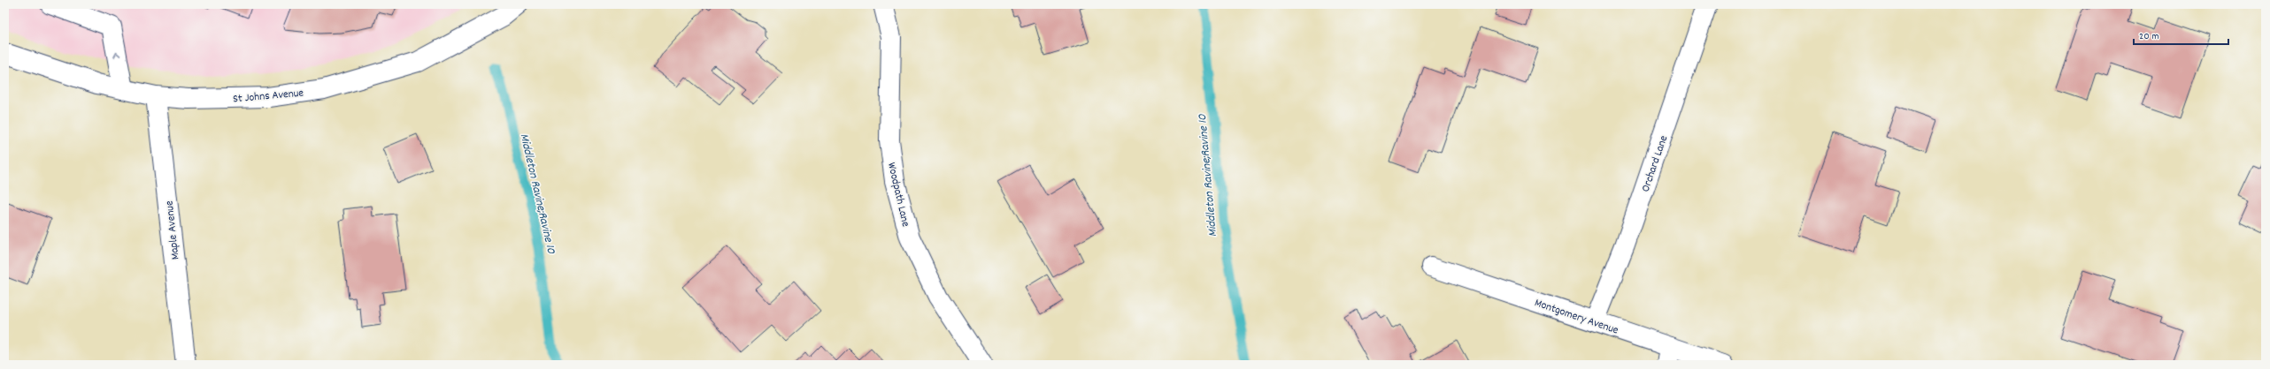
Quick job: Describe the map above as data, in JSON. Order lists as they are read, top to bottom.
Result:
{
  "streets": {
    "street": [
      "St Johns Avenue",
      "Orchard Lane",
      "Woodpath Lane",
      "Maple Avenue",
      "Montgomery Avenue"
    ]
  },
  "crossings": [
    ["St Johns Avenue", "Maple Avenue"],
    ["Orchard Lane", "Montgomery Avenue"]
  ],
  "water": ["Middleton Ravine;Ravine 10"],
  "scale_bar": "20 m"
}
